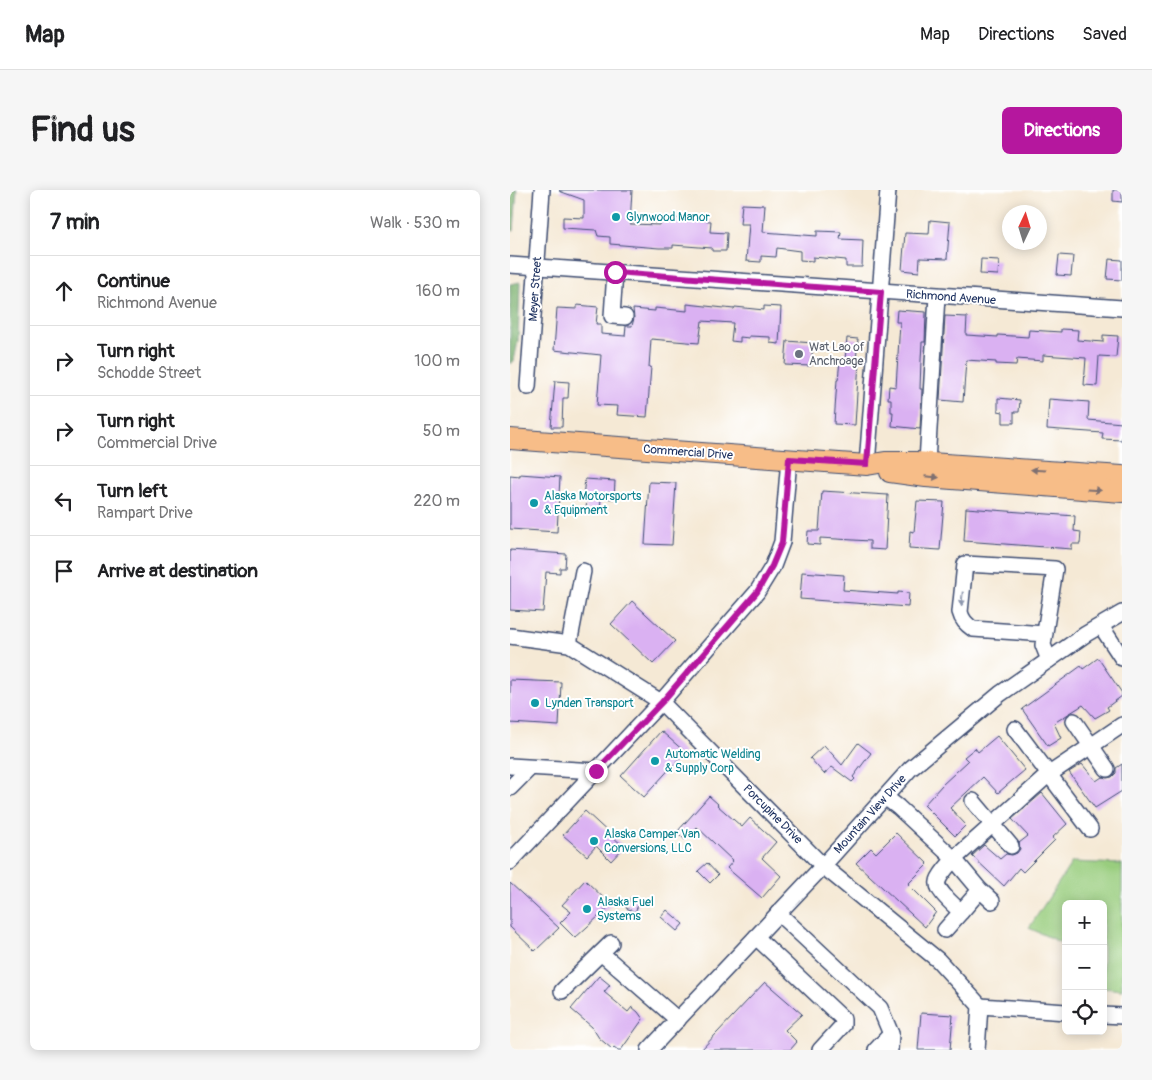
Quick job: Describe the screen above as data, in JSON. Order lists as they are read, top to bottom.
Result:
{
  "streets": {
    "main road": ["Commercial Drive"],
    "street": [
      "Meyer Street",
      "Richmond Avenue",
      "Porcupine Drive",
      "Mountain View Drive"
    ]
  },
  "crossings": [
    ["Meyer Street", "Richmond Avenue"],
    ["Porcupine Drive", "Mountain View Drive"]
  ],
  "places": [
    "Glynwood Manor",
    "Wat Lao of Anchroage",
    "Alaska Motorsports & Equipment",
    "Lynden Transport",
    "Automatic Welding & Supply Corp",
    "Alaska Camper Van Conversions, LLC",
    "Alaska Fuel Systems"
  ],
  "north": "top",
  "page": {
    "header": "Map",
    "nav": ["Map", "Directions", "Saved"],
    "buttons": "Directions",
    "title": "Find us",
    "heading": ["7 min", "Walk · 530 m"],
    "list": [
      ["Continue", "Richmond Avenue", "160 m"],
      ["Turn right", "Schodde Street", "100 m"],
      ["Turn right", "Commercial Drive", "50 m"],
      ["Turn left", "Rampart Drive", "220 m"],
      "Arrive at destination"
    ],
    "map_buttons": ["+", "−"]
  }
}
